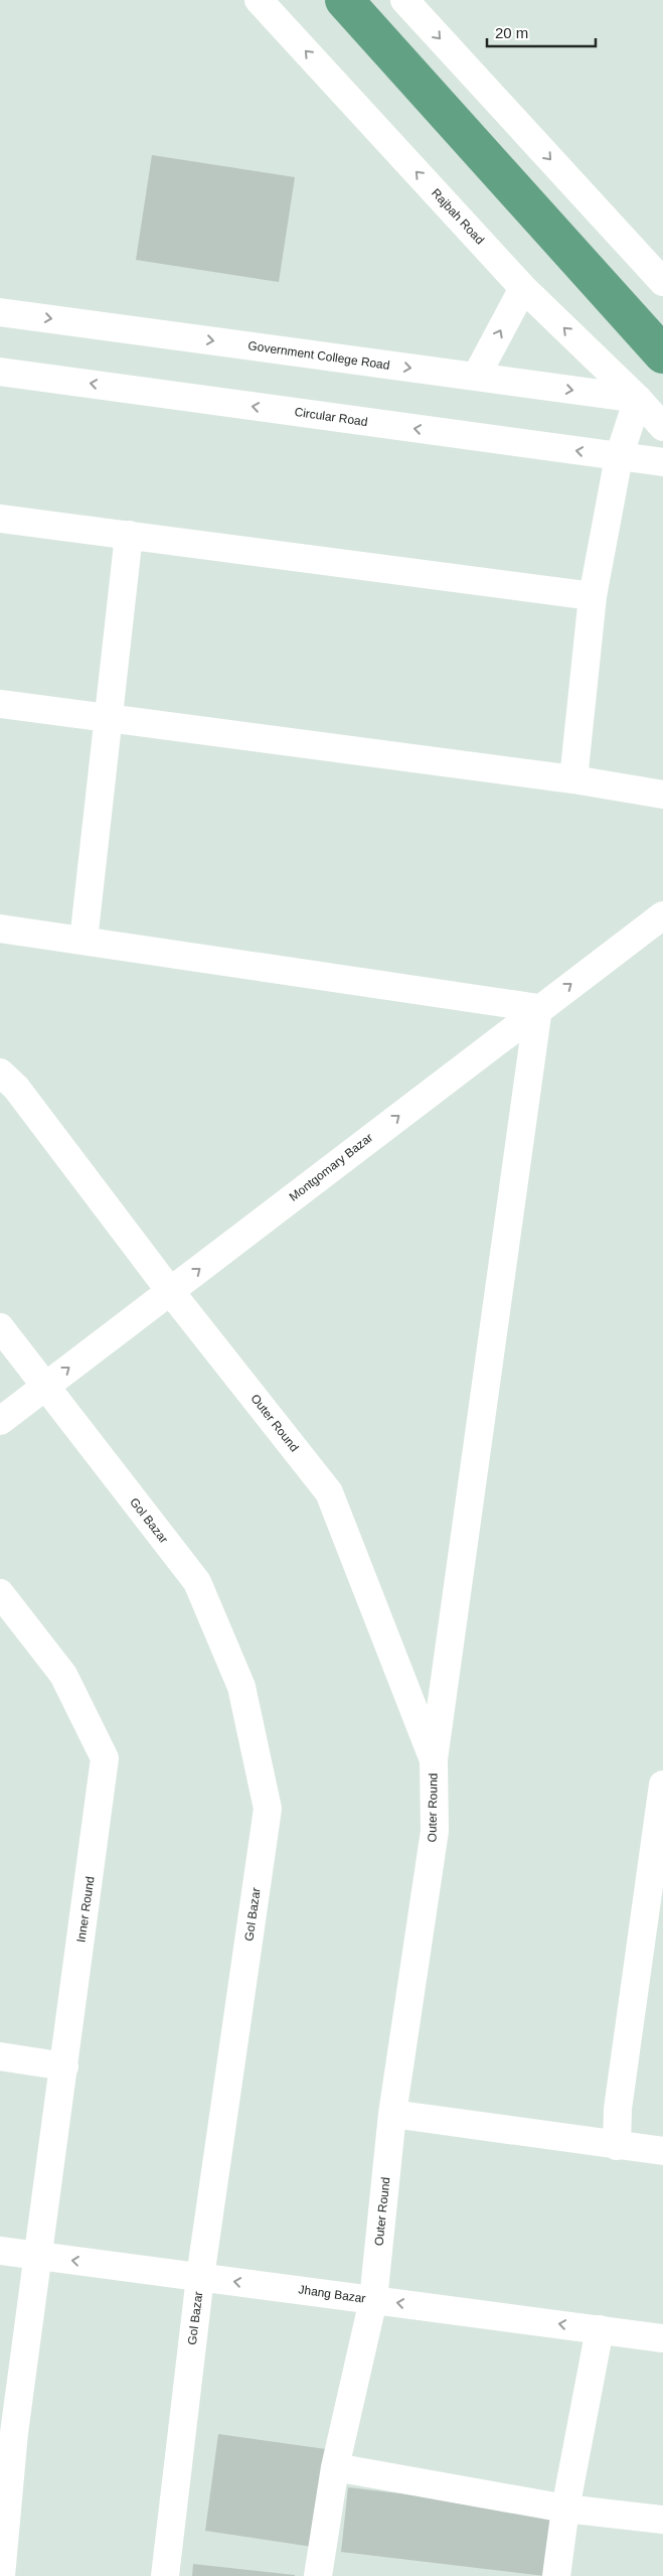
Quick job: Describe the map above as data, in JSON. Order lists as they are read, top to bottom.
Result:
{
  "streets": {
    "street": [
      "Rajbah Road",
      "Government College Road",
      "Circular Road",
      "Montgomary Bazar",
      "Outer Round",
      "Gol Bazar",
      "Inner Round",
      "Jhang Bazar"
    ]
  },
  "crossings": [
    ["Rajbah Road", "Government College Road"],
    ["Montgomary Bazar", "Outer Round"],
    ["Montgomary Bazar", "Gol Bazar"],
    ["Outer Round", "Jhang Bazar"],
    ["Gol Bazar", "Jhang Bazar"],
    ["Inner Round", "Jhang Bazar"]
  ],
  "one_way": ["Montgomary Bazar"],
  "scale_bar": "20 m"
}
